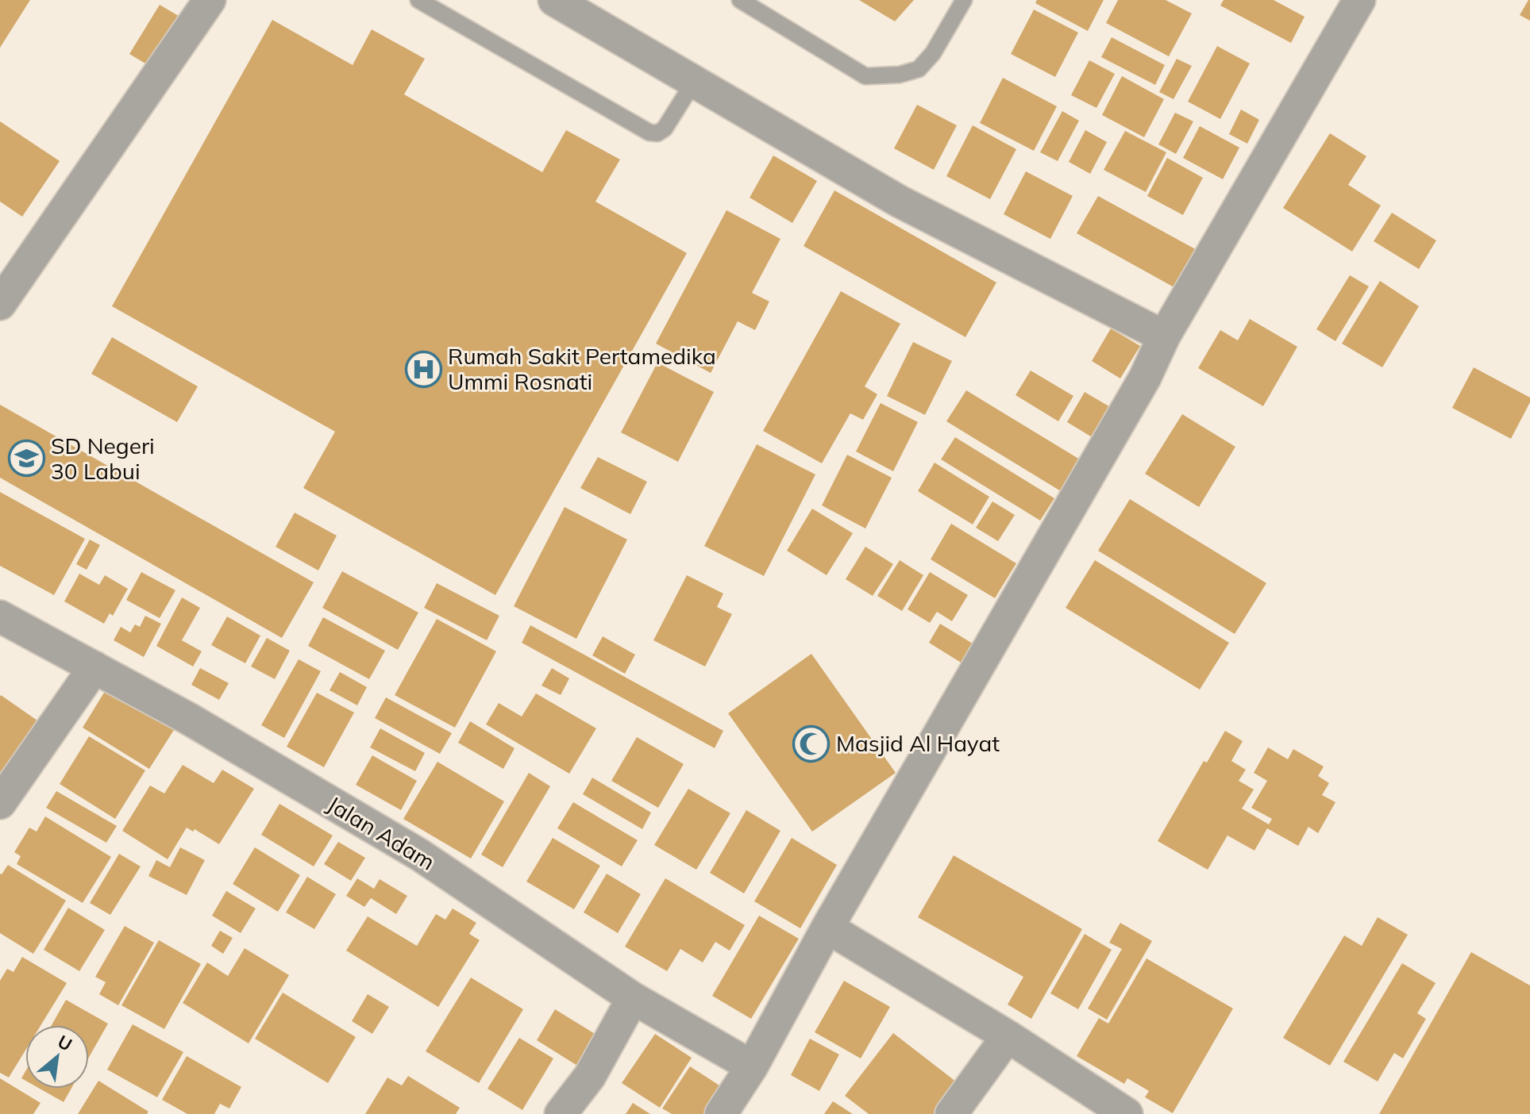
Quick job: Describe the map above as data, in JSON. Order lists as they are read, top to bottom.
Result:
{
  "streets": {
    "street": ["Jalan Adam"]
  },
  "places": {
    "hospital": ["Rumah Sakit Pertamedika Ummi Rosnati"],
    "school or university": ["SD Negeri 30 Labui"],
    "mosque": ["Masjid Al Hayat"]
  },
  "north": "top right"
}
